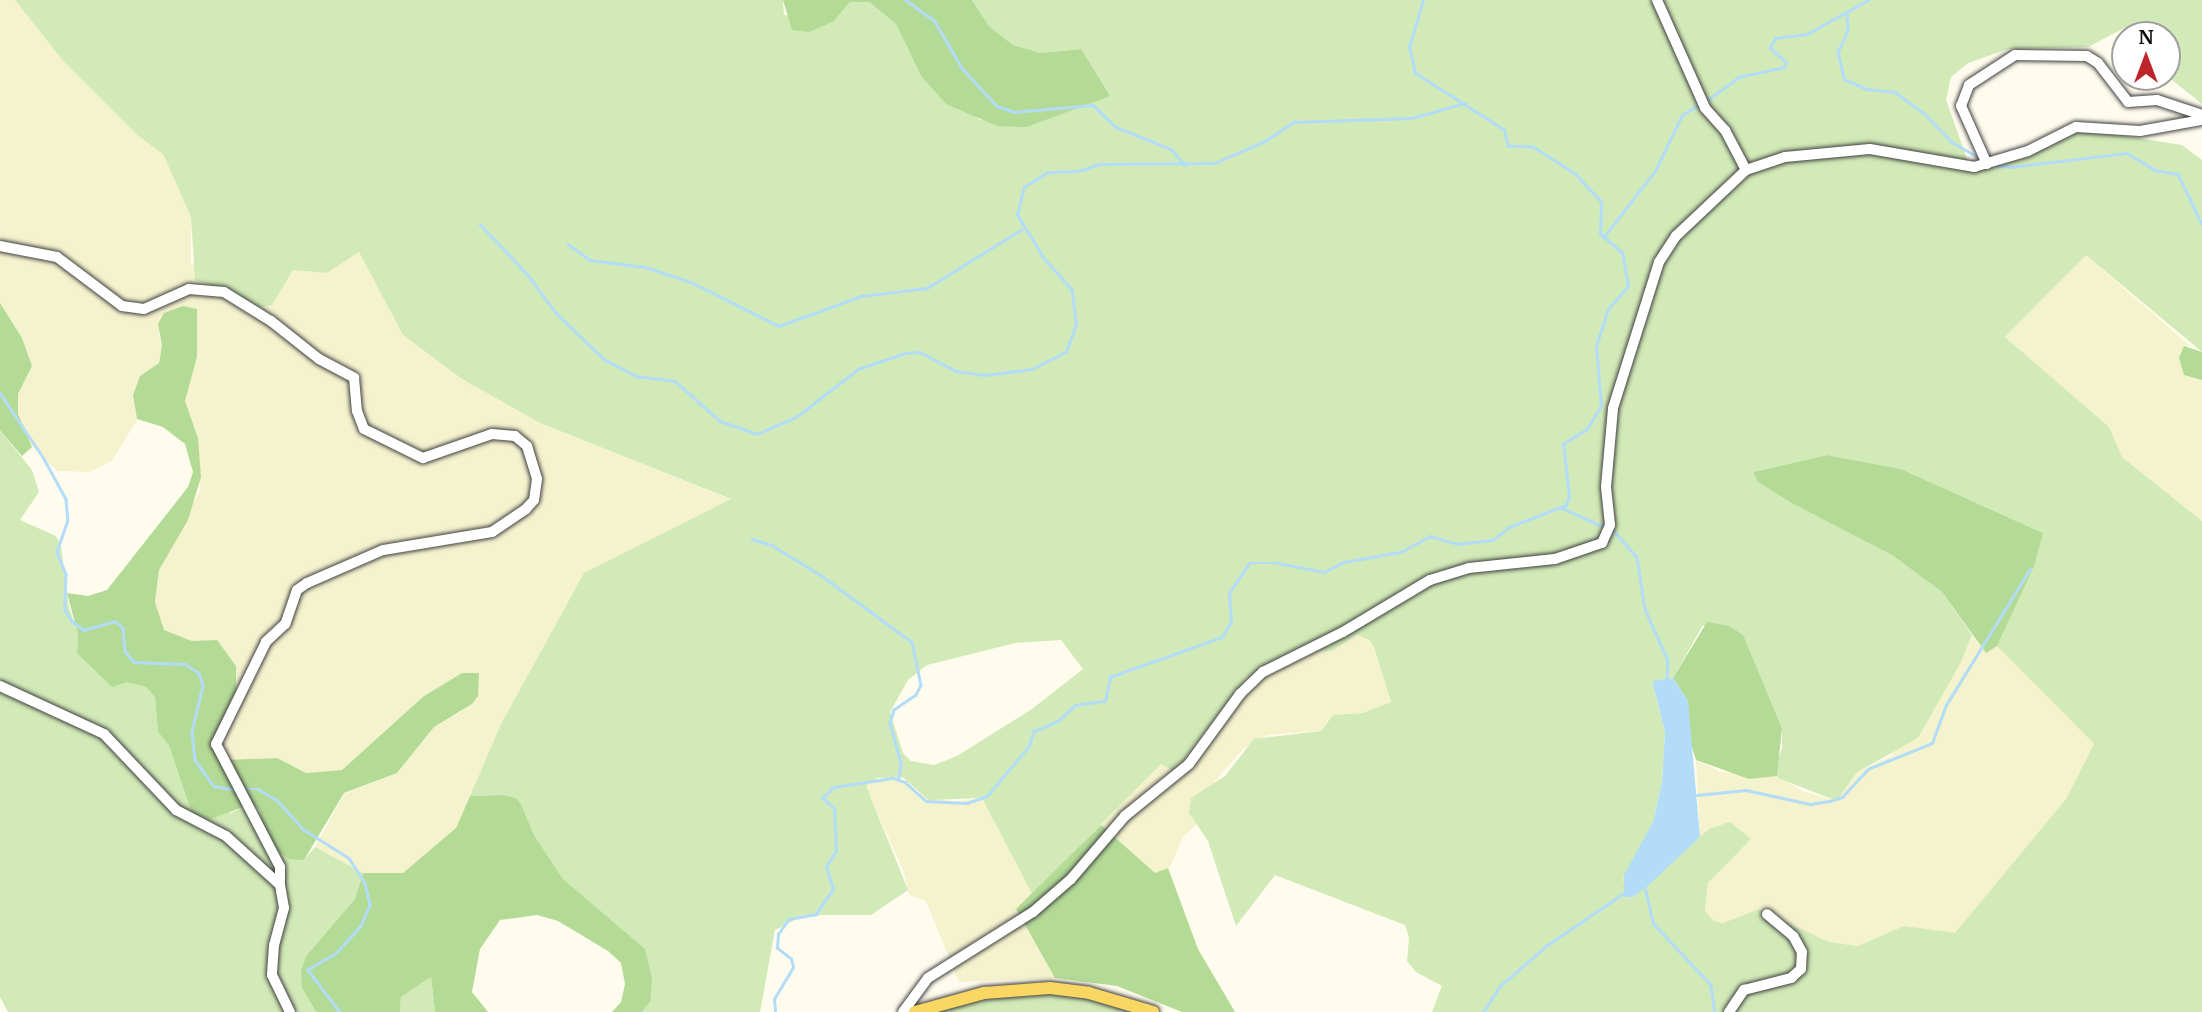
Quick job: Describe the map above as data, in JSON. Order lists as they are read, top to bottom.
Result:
{
  "north": "top"
}
